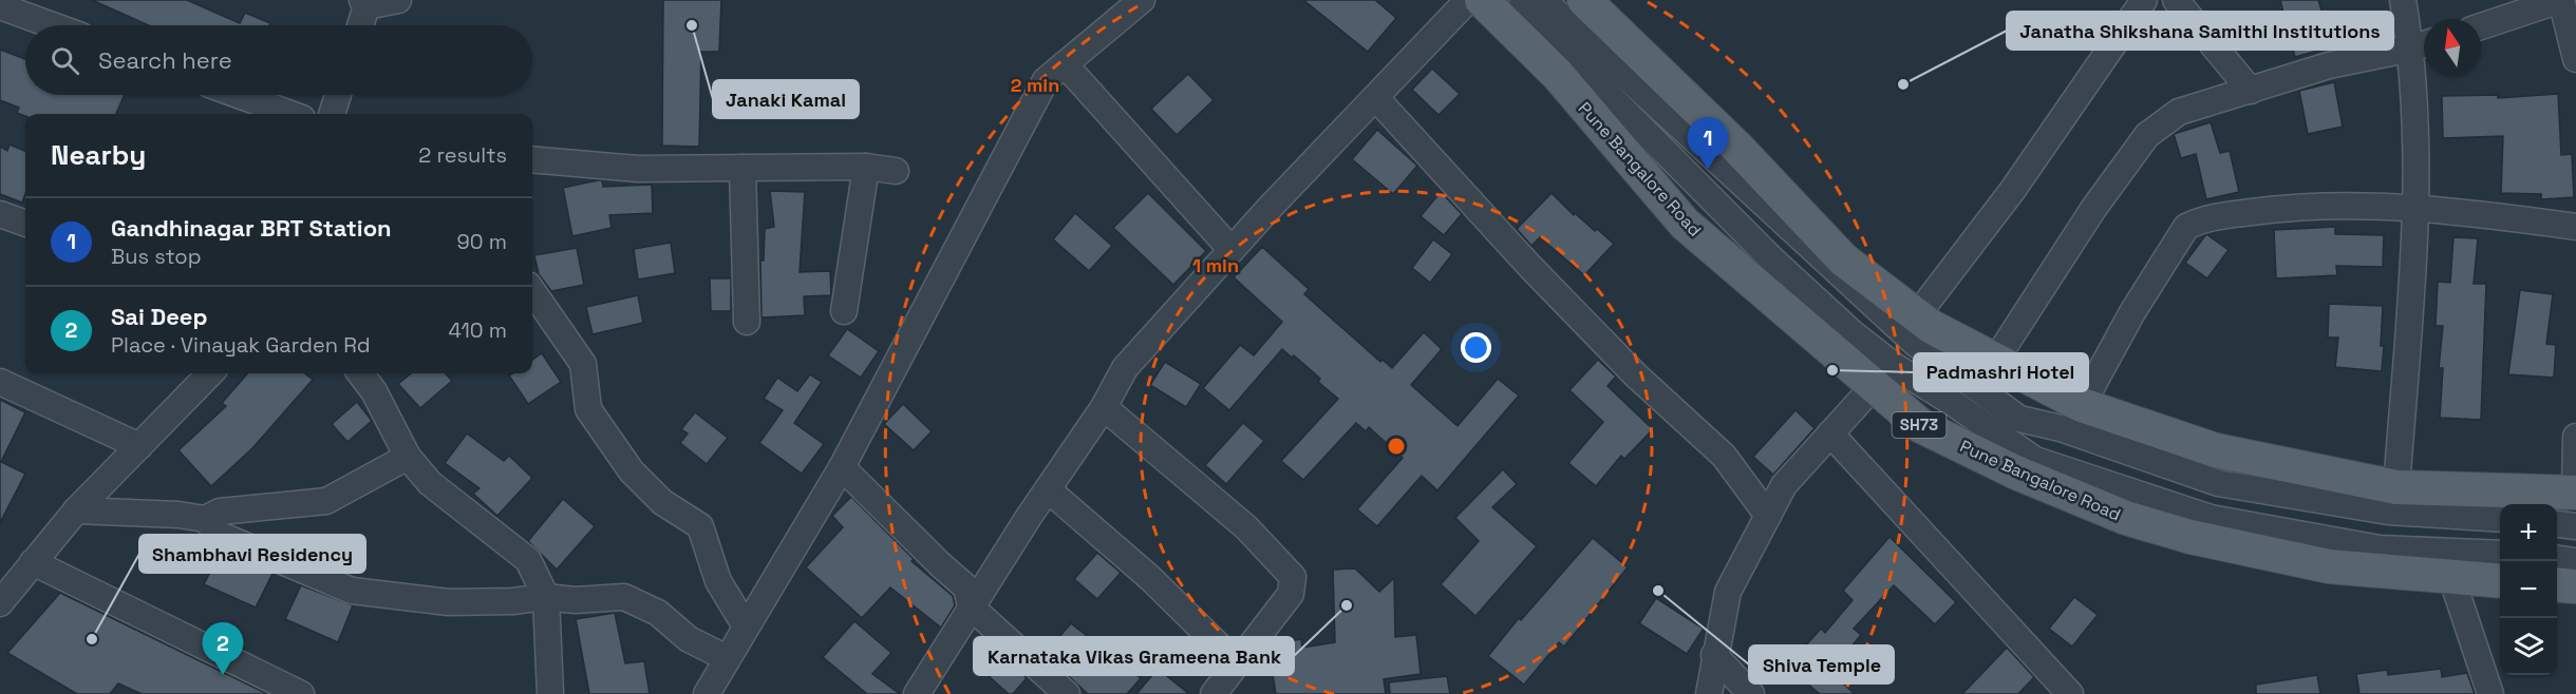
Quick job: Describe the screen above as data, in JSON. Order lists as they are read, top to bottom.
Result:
{
  "streets": {
    "main road": ["Pune Bangalore Road", "SH73"]
  },
  "places": [
    "Janaki Kamal",
    "Janatha Shikshana Samithi Institutions",
    "Padmashri Hotel",
    "Shiva Temple",
    "Karnataka Vikas Grameena Bank",
    "Shambhavi Residency"
  ],
  "north": "top",
  "page": {
    "search": "Search here",
    "heading": ["Nearby", "2 results"],
    "pins": ["1", "2"],
    "list": [
      {
        "mark": "1",
        "name": "Gandhinagar BRT Station",
        "note": "Bus stop",
        "value": "90 m"
      },
      {
        "mark": "2",
        "name": "Sai Deep",
        "note": "Place · Vinayak Garden Rd",
        "value": "410 m"
      }
    ],
    "map_buttons": ["+", "−"]
  },
  "rings": ["2 min", "1 min"]
}
